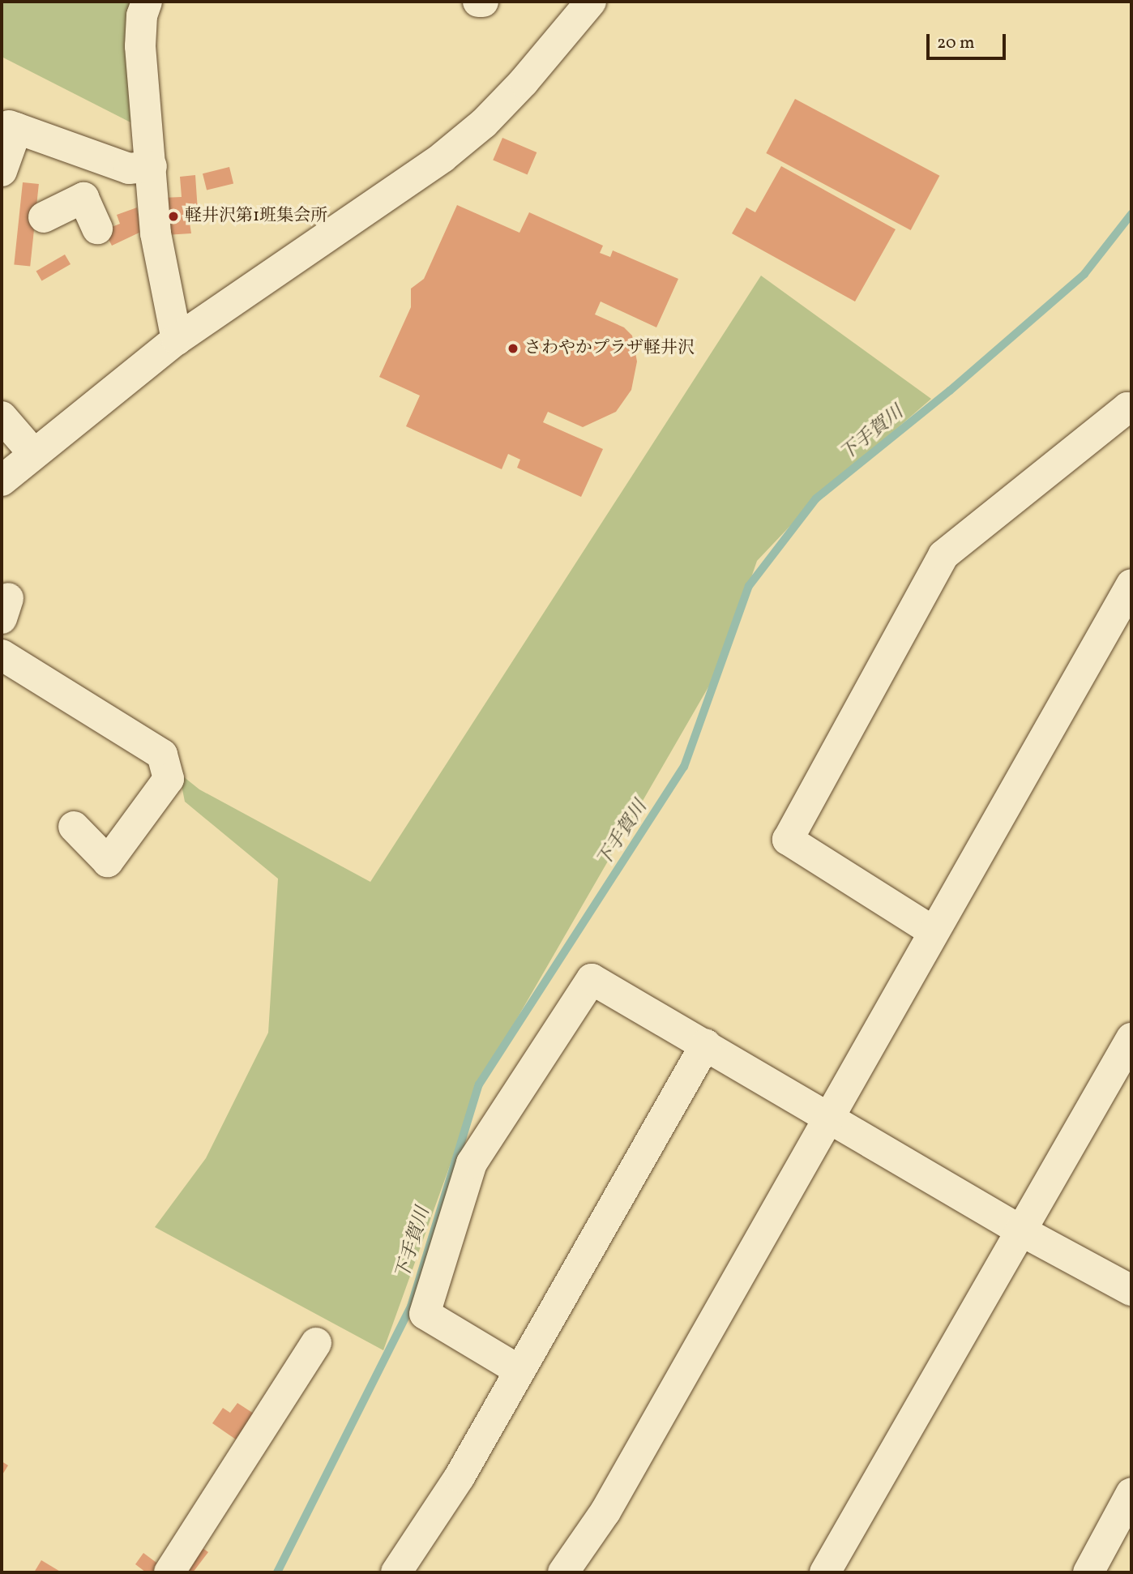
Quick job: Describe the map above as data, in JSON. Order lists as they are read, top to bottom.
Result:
{
  "water": ["下手賀川"],
  "places": ["軽井沢第1班集会所", "さわやかプラザ軽井沢"],
  "scale_bar": "20 m"
}
